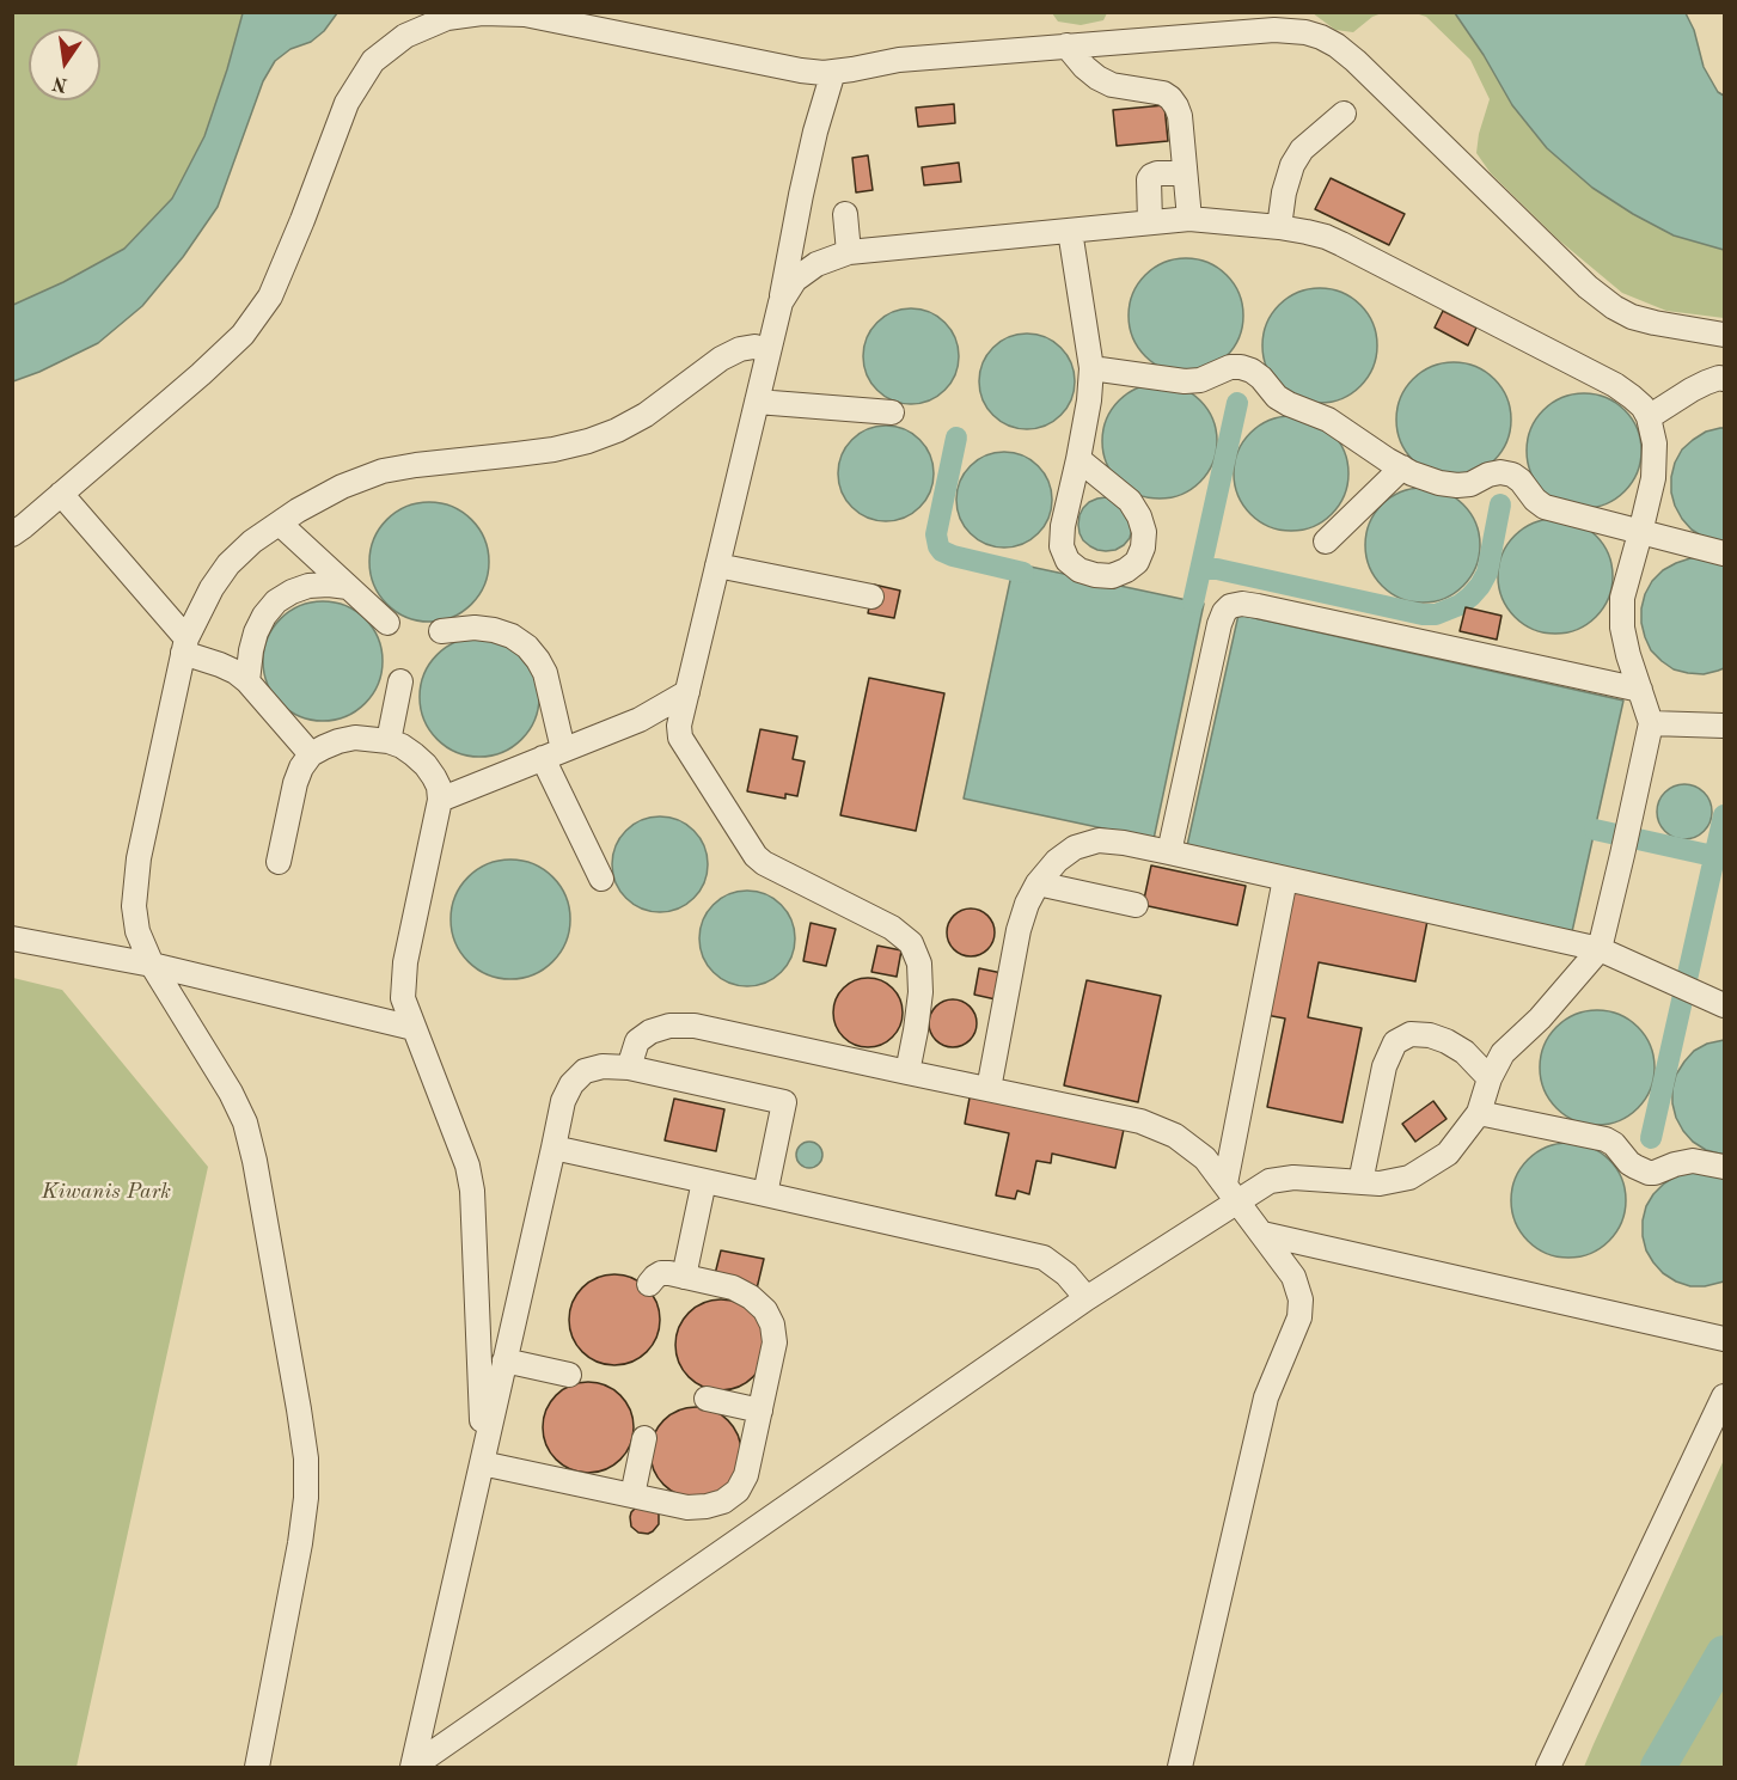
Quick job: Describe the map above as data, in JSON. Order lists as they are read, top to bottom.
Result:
{
  "parks": ["Kiwanis Park"],
  "north": "bottom"
}
